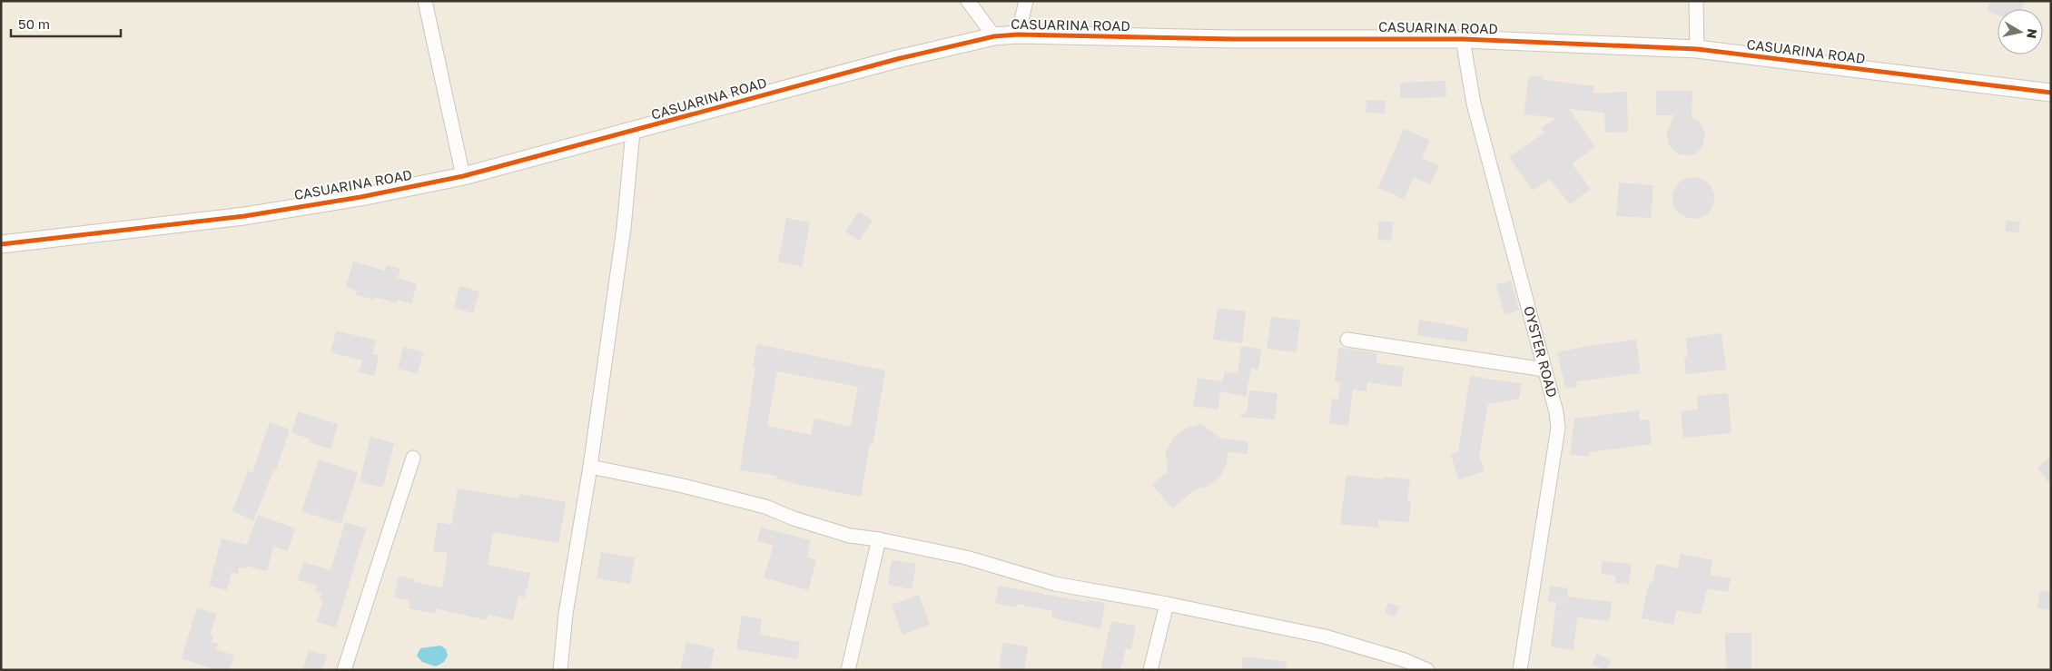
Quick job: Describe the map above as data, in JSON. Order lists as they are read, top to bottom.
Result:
{
  "streets": {
    "street": ["CASUARINA ROAD", "OYSTER ROAD"]
  },
  "crossings": [
    ["CASUARINA ROAD", "OYSTER ROAD"]
  ],
  "scale_bar": "50 m",
  "north": "right"
}
